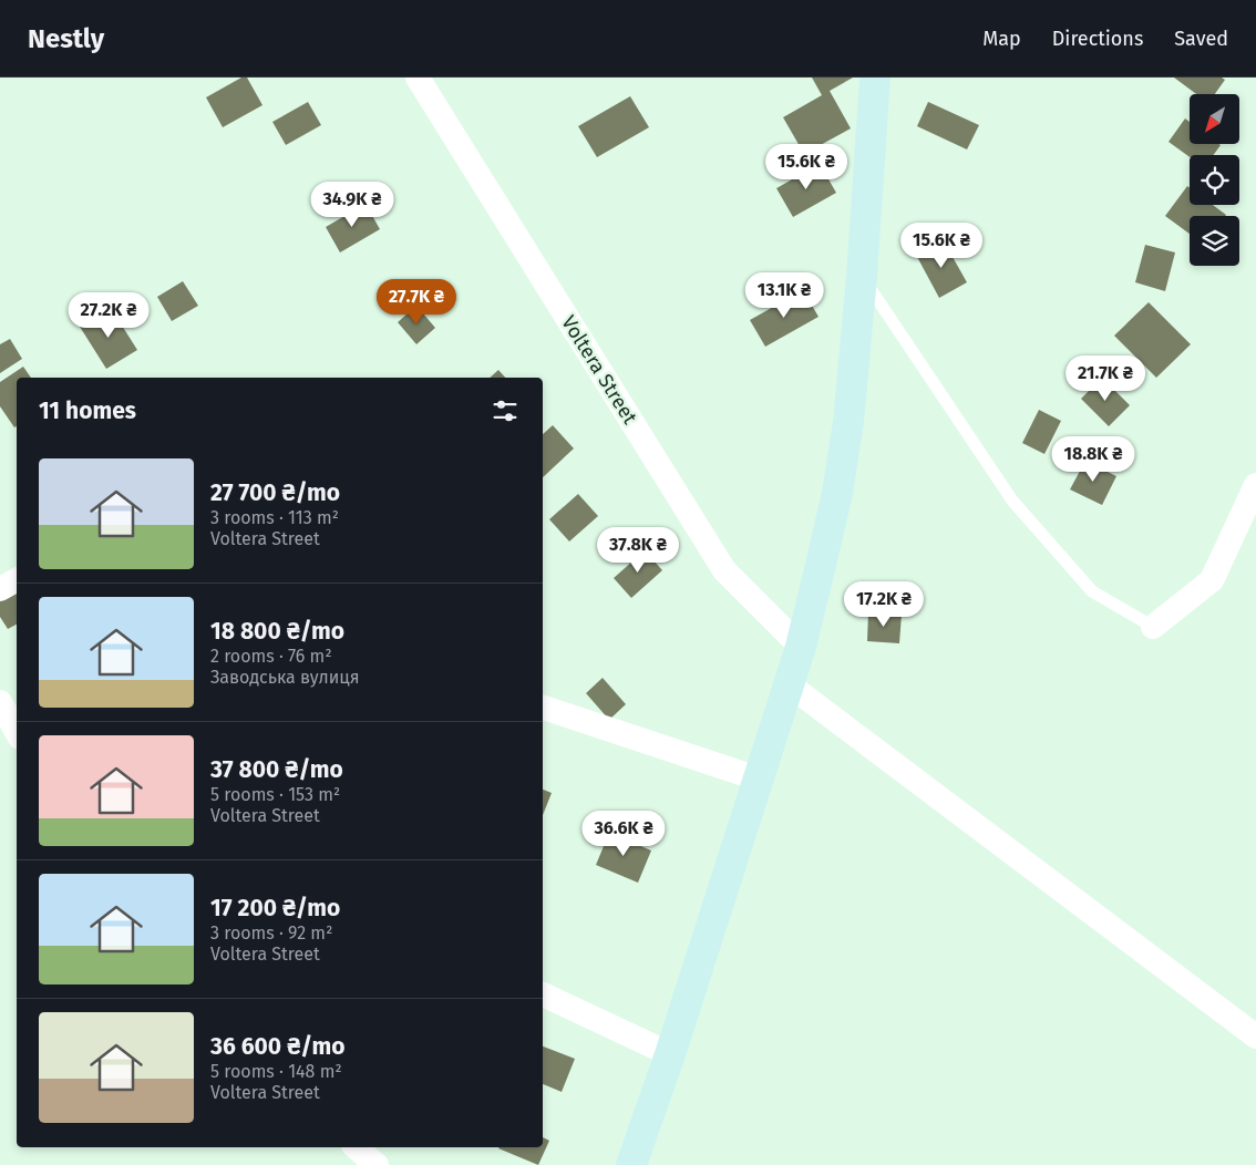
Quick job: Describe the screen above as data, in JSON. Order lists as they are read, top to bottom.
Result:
{
  "streets": {
    "street": ["Voltera Street"]
  },
  "north": "bottom left",
  "page": {
    "header": "Nestly",
    "nav": ["Map", "Directions", "Saved"],
    "price": [
      "15.6K ₴",
      "34.9K ₴",
      "15.6K ₴",
      "13.1K ₴",
      "27.7K ₴",
      "27.2K ₴",
      "21.7K ₴",
      "18.8K ₴",
      "37.8K ₴",
      "17.2K ₴",
      "36.6K ₴"
    ],
    "heading": "11 homes",
    "list": [
      {
        "name": "27 700 ₴/mo",
        "note": "3 rooms · 113 m² · Voltera Street"
      },
      {
        "name": "18 800 ₴/mo",
        "note": "2 rooms · 76 m² · Заводська вулиця"
      },
      {
        "name": "37 800 ₴/mo",
        "note": "5 rooms · 153 m² · Voltera Street"
      },
      {
        "name": "17 200 ₴/mo",
        "note": "3 rooms · 92 m² · Voltera Street"
      },
      {
        "name": "36 600 ₴/mo",
        "note": "5 rooms · 148 m² · Voltera Street"
      }
    ]
  }
}
